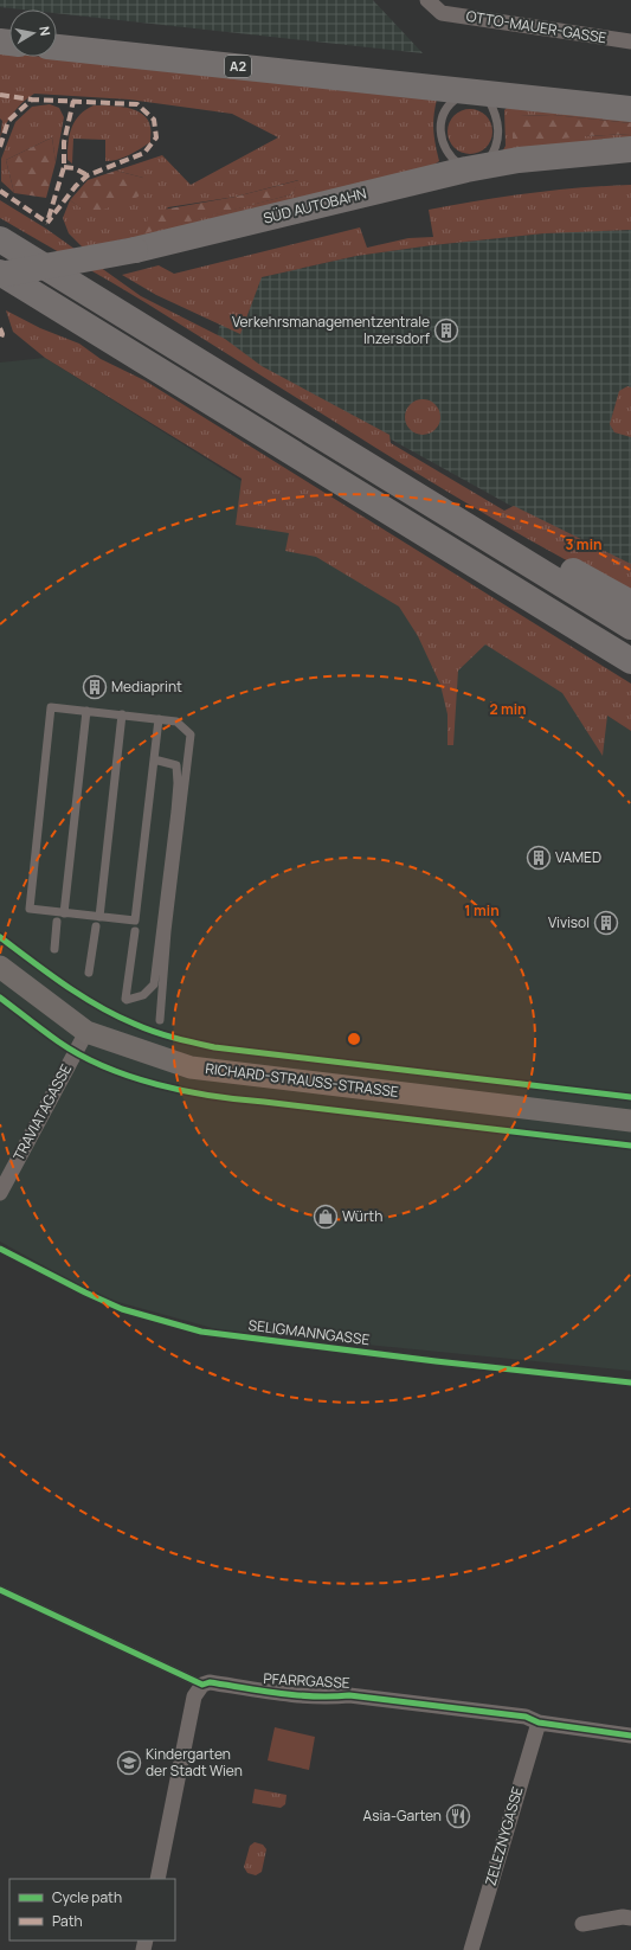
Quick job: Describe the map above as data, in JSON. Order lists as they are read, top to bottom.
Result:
{
  "streets": {
    "highway": ["A2", "SÜD AUTOBAHN"],
    "main road": ["RICHARD-STRAUSS-STRASSE"],
    "street": [
      "OTTO-MAUER-GASSE",
      "TRAVIATAGASSE",
      "PFARRGASSE",
      "ZELEZNYGASSE"
    ],
    "cycle path": ["SELIGMANNGASSE"]
  },
  "crossings": [
    ["A2", "SÜD AUTOBAHN"],
    ["RICHARD-STRAUSS-STRASSE", "TRAVIATAGASSE"],
    ["PFARRGASSE", "ZELEZNYGASSE"]
  ],
  "places": {
    "building": [
      "Verkehrsmanagementzentrale Inzersdorf",
      "Mediaprint",
      "VAMED",
      "Vivisol"
    ],
    "shop": ["Würth"],
    "school or university": ["Kindergarten der Stadt Wien"],
    "restaurant": ["Asia-Garten"]
  },
  "legend": ["Cycle path", "Path"],
  "north": "right",
  "rings": ["3 min", "2 min", "1 min"]
}
